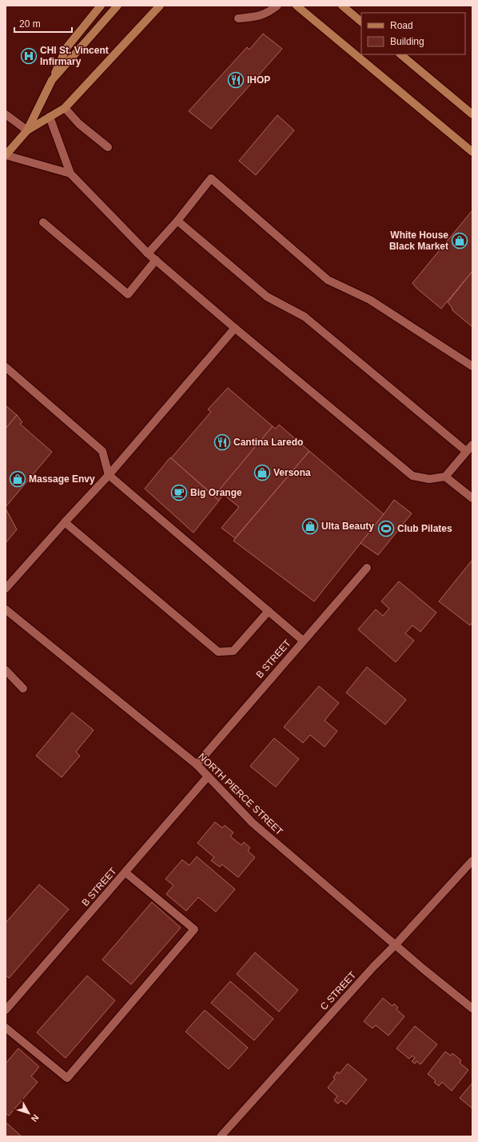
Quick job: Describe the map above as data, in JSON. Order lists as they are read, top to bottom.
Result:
{
  "streets": {
    "street": ["B STREET", "NORTH PIERCE STREET", "C STREET"]
  },
  "crossings": [
    ["B STREET", "NORTH PIERCE STREET"],
    ["NORTH PIERCE STREET", "C STREET"]
  ],
  "places": {
    "hospital": ["CHI St. Vincent Infirmary"],
    "restaurant": ["IHOP", "Cantina Laredo"],
    "shop": [
      "White House Black Market",
      "Versona",
      "Massage Envy",
      "Ulta Beauty"
    ],
    "cafe": ["Big Orange"],
    "sports": ["Club Pilates"]
  },
  "legend": ["Road", "Building"],
  "scale_bar": "20 m",
  "north": "bottom right"
}
